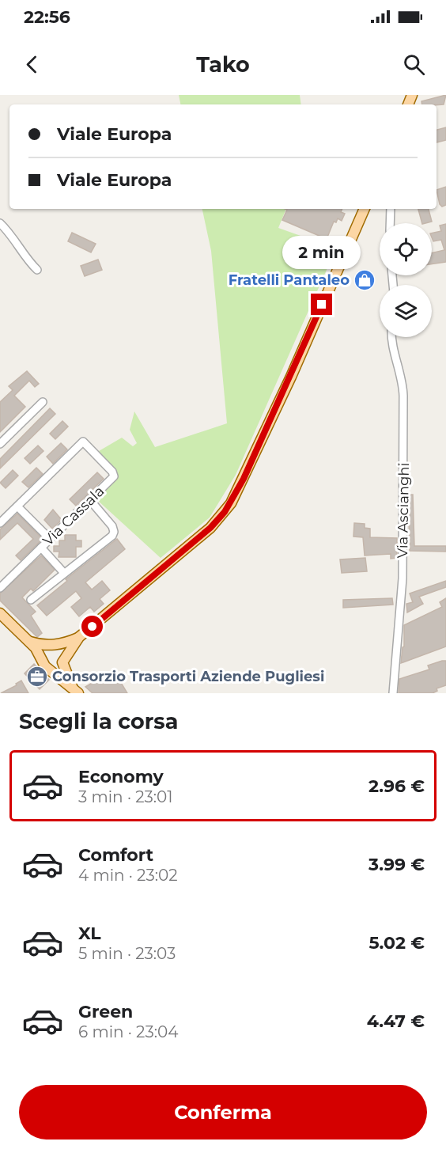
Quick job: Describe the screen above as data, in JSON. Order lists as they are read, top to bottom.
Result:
{
  "streets": {
    "street": ["Via Ascianghi", "Via Cassala"]
  },
  "places": {
    "shop": ["Fratelli Pantaleo"],
    "office": ["Consorzio Trasporti Aziende Pugliesi"]
  },
  "page": {
    "status": "22:56",
    "header": "Tako",
    "banner": ["Viale Europa", "Viale Europa"],
    "bubble": "2 min",
    "heading": "Scegli la corsa",
    "list": [
      {
        "name": "Economy",
        "note": "3 min · 23:01",
        "value": "2.96 €"
      },
      {
        "name": "Comfort",
        "note": "4 min · 23:02",
        "value": "3.99 €"
      },
      {
        "name": "XL",
        "note": "5 min · 23:03",
        "value": "5.02 €"
      },
      {
        "name": "Green",
        "note": "6 min · 23:04",
        "value": "4.47 €"
      }
    ],
    "buttons": "Conferma"
  }
}
